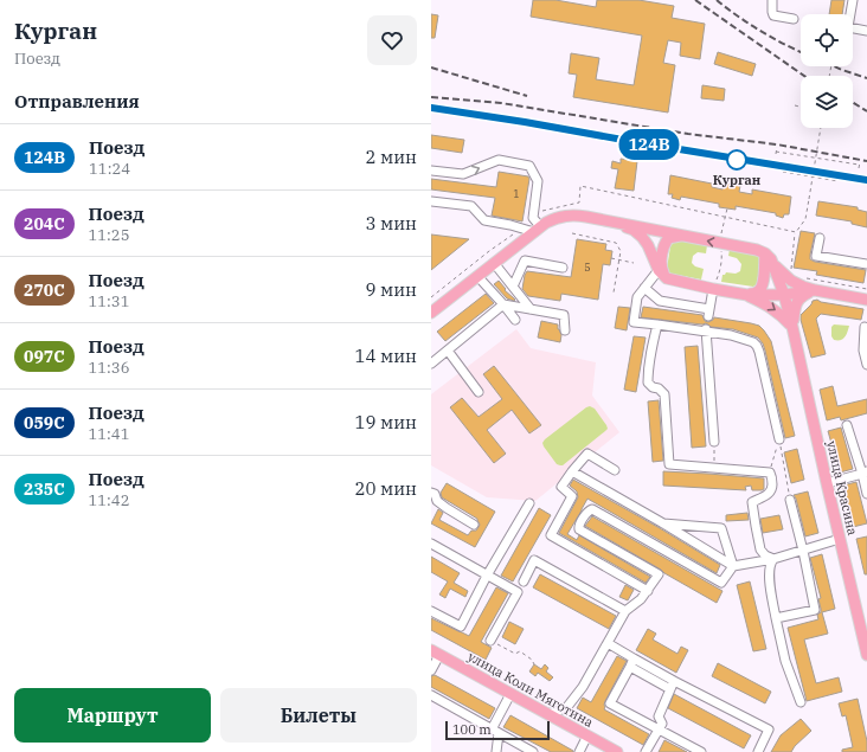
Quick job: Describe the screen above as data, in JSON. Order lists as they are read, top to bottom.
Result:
{
  "streets": {
    "main road": ["улица Красина", "улица Коли Мяготина"]
  },
  "places": ["Курган"],
  "house_numbers": ["1", "5"],
  "scale_bar": "100 m",
  "page": {
    "heading": [
      ["Курган", "Поезд"],
      "Отправления"
    ],
    "on_map": "124В",
    "list": [
      {
        "mark": "124В",
        "name": "Поезд",
        "note": "11:24",
        "value": "2 мин"
      },
      {
        "mark": "204С",
        "name": "Поезд",
        "note": "11:25",
        "value": "3 мин"
      },
      {
        "mark": "270С",
        "name": "Поезд",
        "note": "11:31",
        "value": "9 мин"
      },
      {
        "mark": "097С",
        "name": "Поезд",
        "note": "11:36",
        "value": "14 мин"
      },
      {
        "mark": "059С",
        "name": "Поезд",
        "note": "11:41",
        "value": "19 мин"
      },
      {
        "mark": "235С",
        "name": "Поезд",
        "note": "11:42",
        "value": "20 мин"
      }
    ],
    "buttons": ["Маршрут", "Билеты"],
    "scale": "100 m"
  }
}
